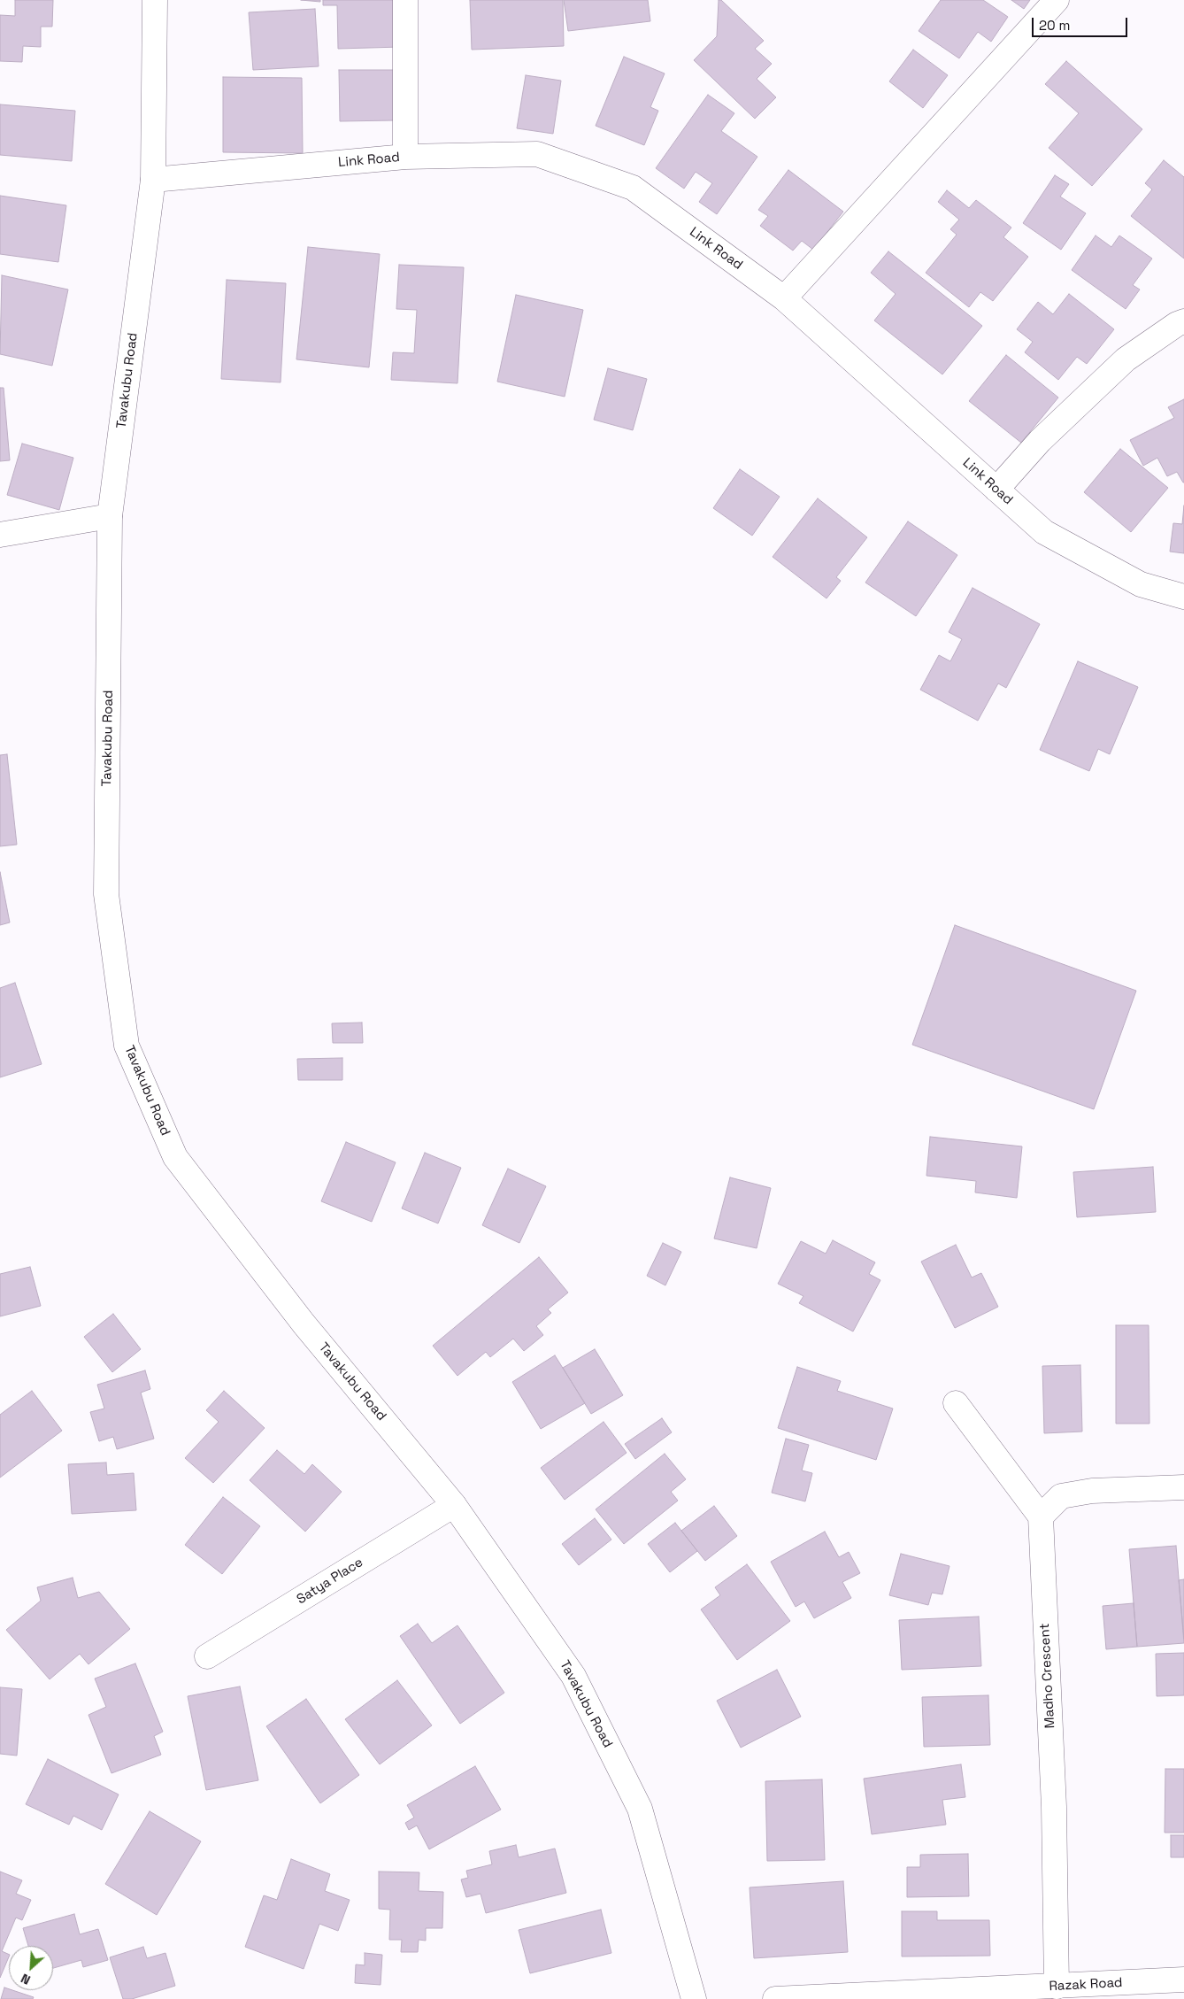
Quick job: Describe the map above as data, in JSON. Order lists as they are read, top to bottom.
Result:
{
  "streets": {
    "street": [
      "Link Road",
      "Tavakubu Road",
      "Satya Place",
      "Madho Crescent",
      "Razak Road"
    ]
  },
  "crossings": [
    ["Link Road", "Tavakubu Road"],
    ["Tavakubu Road", "Satya Place"],
    ["Madho Crescent", "Razak Road"]
  ],
  "scale_bar": "20 m",
  "north": "bottom left"
}
